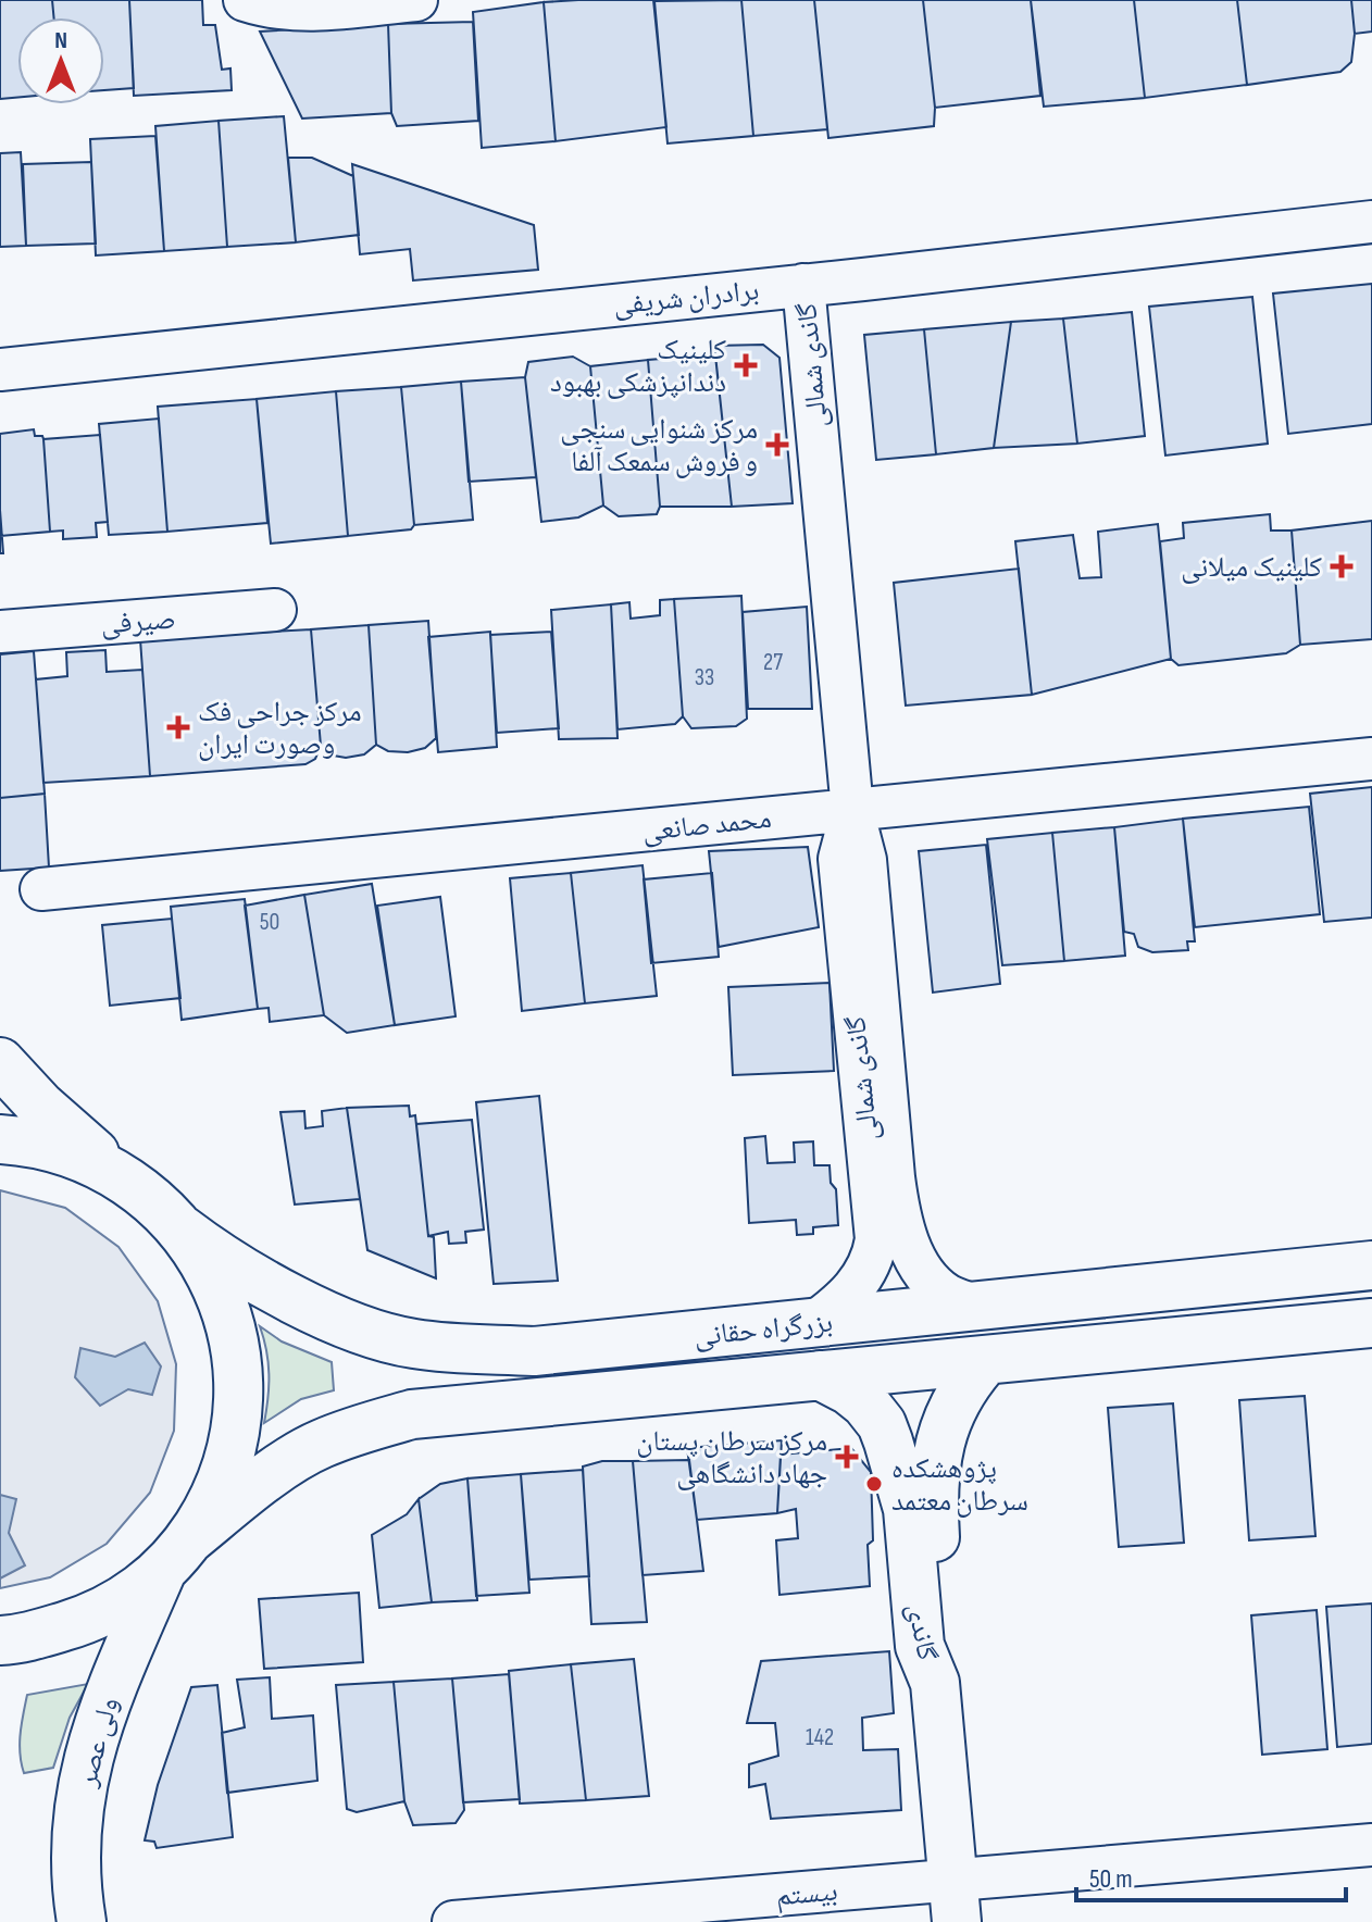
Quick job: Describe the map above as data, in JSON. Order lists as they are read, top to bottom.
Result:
{
  "streets": {
    "main road": ["بزرگراه حقانی", "گاندی", "ولی عصر"],
    "street": [
      "برادران شریفی",
      "گاندی شمالی",
      "صیرفی",
      "محمد صانعی",
      "بیستم"
    ]
  },
  "crossings": [
    ["برادران شریفی", "گاندی شمالی"],
    ["گاندی شمالی", "محمد صانعی"],
    ["گاندی شمالی", "بزرگراه حقانی"],
    ["بزرگراه حقانی", "گاندی"],
    ["بزرگراه حقانی", "ولی عصر"],
    ["گاندی", "بیستم"]
  ],
  "places": {
    "health": [
      "کلینیک دندانپزشکی بهبود",
      "مرکز شنوایی سنجی و فروش سمعک آلفا",
      "کلینیک میلانی",
      "مرکز جراحی فک وصورت ایران",
      "مرکز سرطان پستان جهاد دانشگاهی"
    ],
    "other": ["پژوهشکده سرطان معتمد"]
  },
  "house_numbers": [
    "27",
    "33",
    "50",
    "142"
  ],
  "scale_bar": "50 m",
  "north": "top"
}
